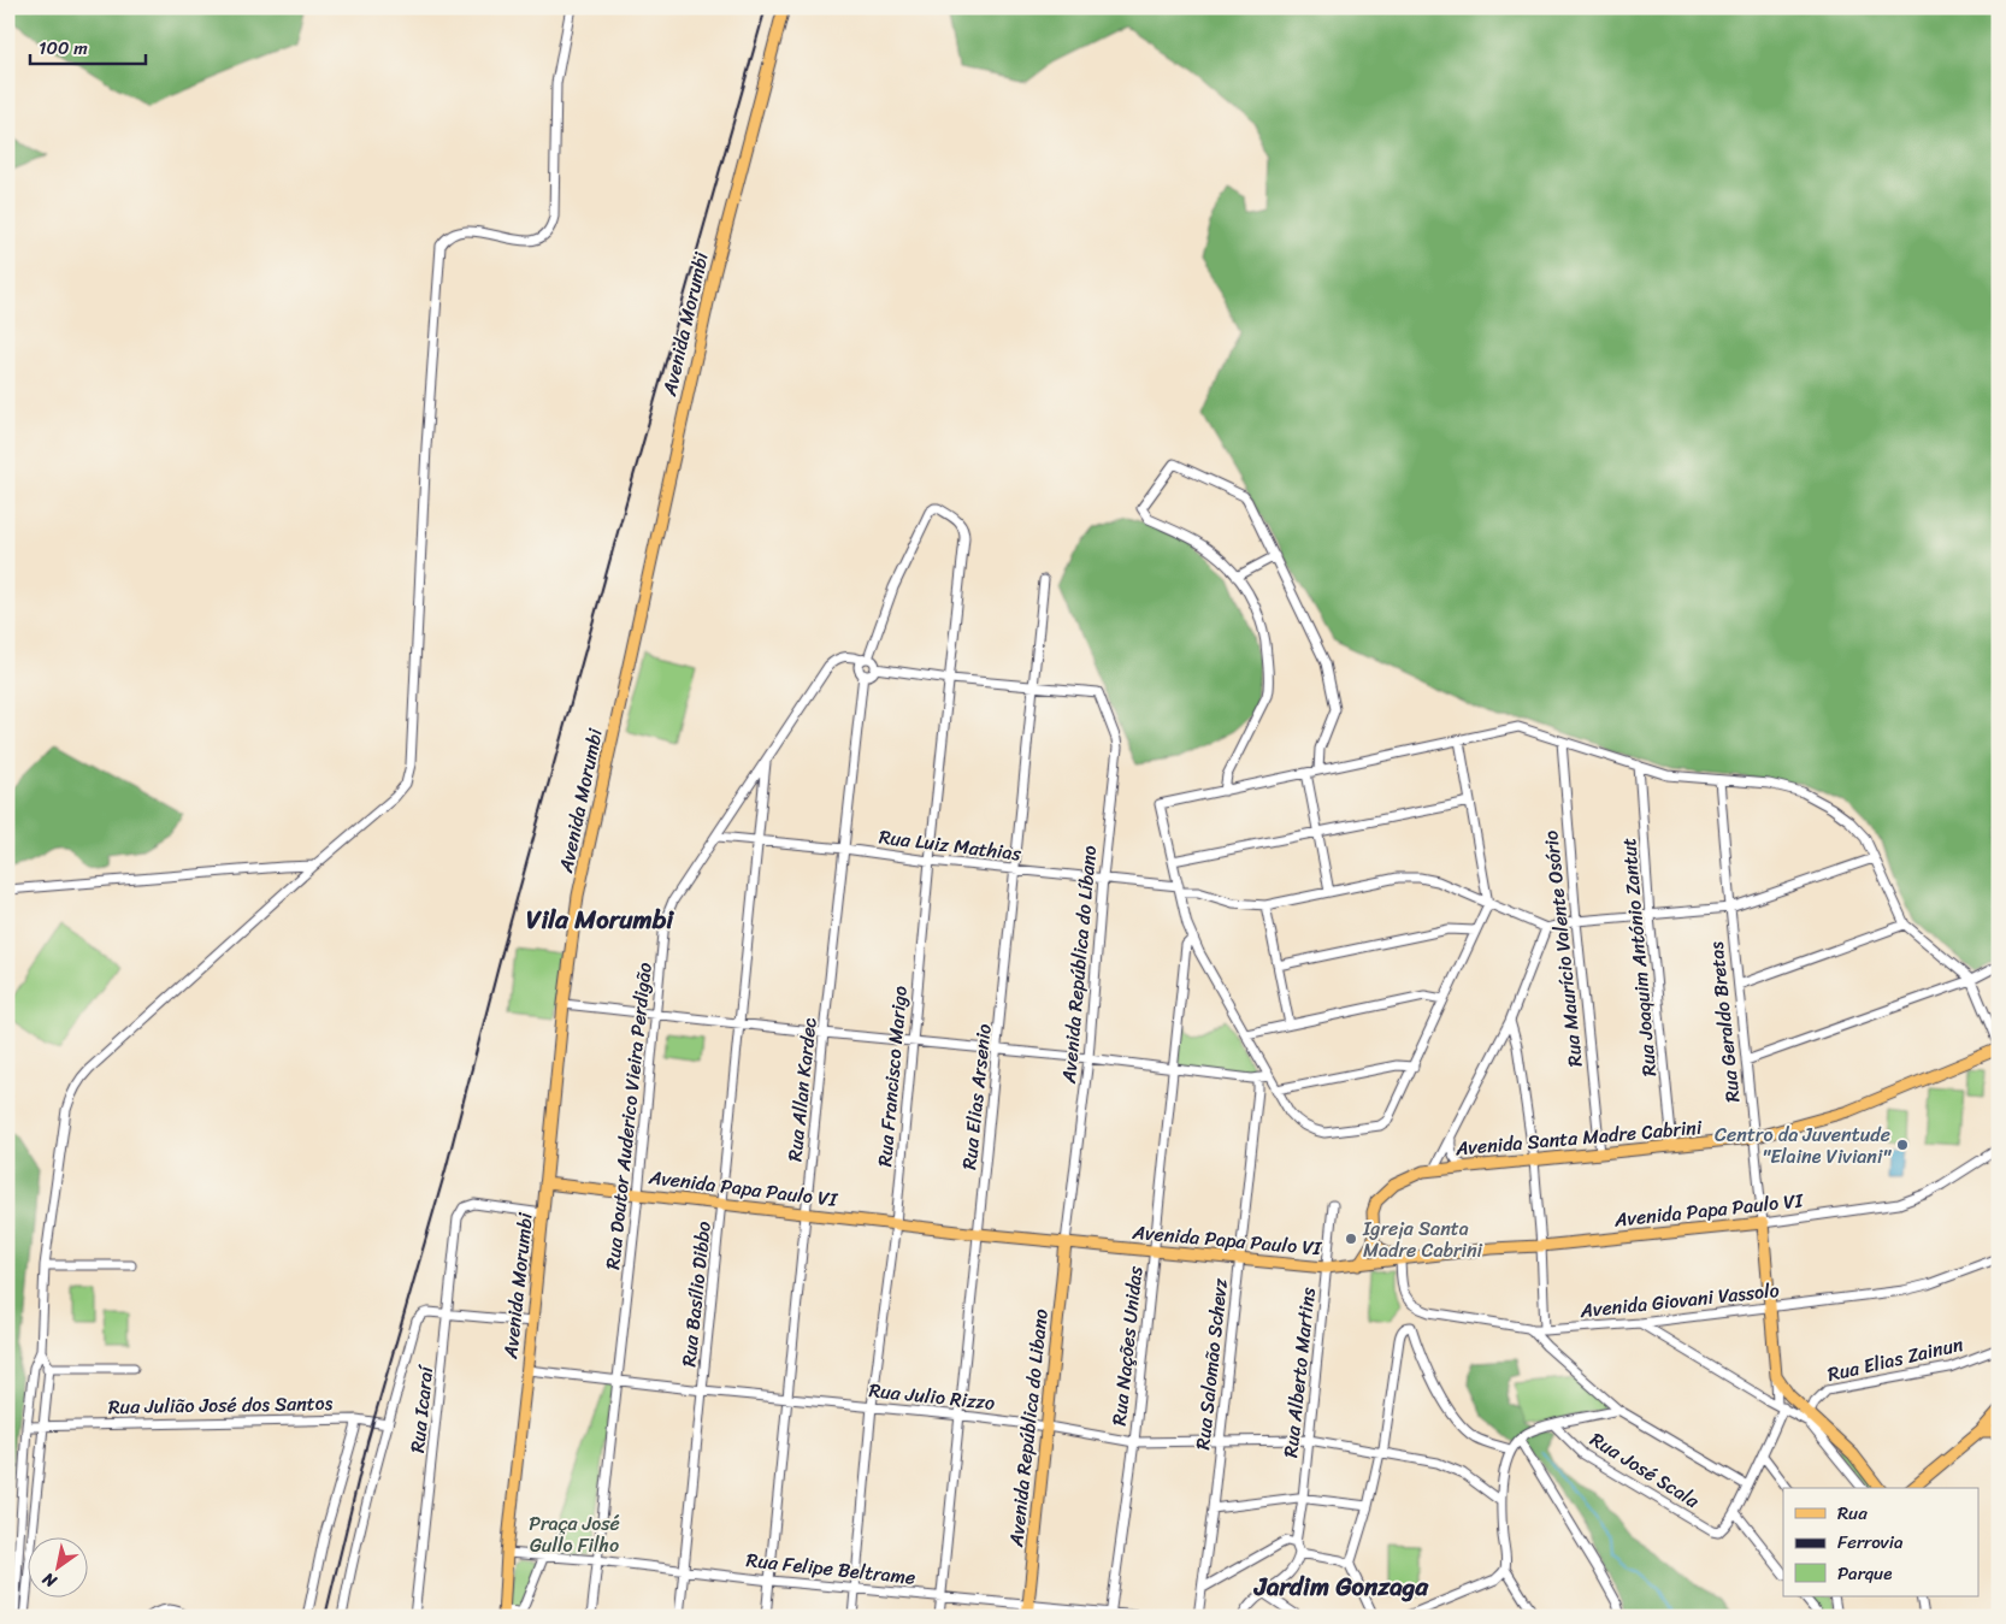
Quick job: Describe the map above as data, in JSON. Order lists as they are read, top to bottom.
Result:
{
  "streets": {
    "main road": [
      "Avenida Morumbi",
      "Rua Geraldo Bretas",
      "Avenida Santa Madre Cabrini",
      "Avenida Papa Paulo VI",
      "Avenida República do Libano"
    ],
    "street": [
      "Rua Luiz Mathias",
      "Rua Maurício Valente Osório",
      "Rua Joaquim António Zantut",
      "Avenida República do Líbano",
      "Rua Francisco Marigo",
      "Rua Allan Kardec",
      "Rua Elias Arsenio",
      "Rua Doutor Auderico Vieira Perdigão",
      "Rua Basílio Dibbo",
      "Avenida Giovani Vassolo",
      "Rua Nações Unidas",
      "Rua Elias Zainun",
      "Rua Salomão Schevz",
      "Rua Alberto Martins",
      "Rua Julio Rizzo",
      "Rua Julião José dos Santos",
      "Rua Icaraí",
      "Rua José Scala",
      "Rua Felipe Beltrame"
    ]
  },
  "crossings": [
    ["Avenida Morumbi", "Avenida Papa Paulo VI"],
    ["Avenida Morumbi", "Rua Julio Rizzo"],
    ["Avenida Morumbi", "Rua Icaraí"],
    ["Avenida Morumbi", "Rua Felipe Beltrame"],
    ["Rua Luiz Mathias", "Avenida República do Líbano"],
    ["Rua Luiz Mathias", "Rua Francisco Marigo"],
    ["Rua Luiz Mathias", "Rua Allan Kardec"],
    ["Rua Luiz Mathias", "Rua Elias Arsenio"],
    ["Rua Luiz Mathias", "Rua Doutor Auderico Vieira Perdigão"],
    ["Rua Luiz Mathias", "Rua Basílio Dibbo"],
    ["Rua Maurício Valente Osório", "Avenida Santa Madre Cabrini"],
    ["Rua Joaquim António Zantut", "Avenida Santa Madre Cabrini"],
    ["Avenida República do Líbano", "Rua Elias Arsenio"],
    ["Avenida República do Líbano", "Avenida Papa Paulo VI"],
    ["Avenida República do Líbano", "Avenida República do Libano"],
    ["Rua Geraldo Bretas", "Avenida Santa Madre Cabrini"],
    ["Rua Geraldo Bretas", "Avenida Papa Paulo VI"],
    ["Rua Geraldo Bretas", "Avenida Giovani Vassolo"],
    ["Rua Geraldo Bretas", "Rua José Scala"],
    ["Rua Francisco Marigo", "Rua Allan Kardec"],
    ["Rua Francisco Marigo", "Rua Doutor Auderico Vieira Perdigão"],
    ["Rua Francisco Marigo", "Avenida Papa Paulo VI"],
    ["Rua Francisco Marigo", "Rua Julio Rizzo"],
    ["Rua Francisco Marigo", "Rua Felipe Beltrame"],
    ["Rua Allan Kardec", "Rua Doutor Auderico Vieira Perdigão"],
    ["Rua Allan Kardec", "Avenida Papa Paulo VI"],
    ["Rua Allan Kardec", "Rua Julio Rizzo"],
    ["Rua Allan Kardec", "Rua Felipe Beltrame"],
    ["Rua Elias Arsenio", "Avenida Papa Paulo VI"],
    ["Rua Elias Arsenio", "Rua Julio Rizzo"],
    ["Rua Elias Arsenio", "Rua Felipe Beltrame"],
    ["Rua Doutor Auderico Vieira Perdigão", "Avenida Papa Paulo VI"],
    ["Rua Doutor Auderico Vieira Perdigão", "Rua Basílio Dibbo"],
    ["Rua Doutor Auderico Vieira Perdigão", "Rua Julio Rizzo"],
    ["Rua Doutor Auderico Vieira Perdigão", "Rua Felipe Beltrame"],
    ["Avenida Papa Paulo VI", "Rua Basílio Dibbo"],
    ["Avenida Papa Paulo VI", "Avenida Giovani Vassolo"],
    ["Avenida Papa Paulo VI", "Rua Nações Unidas"],
    ["Avenida Papa Paulo VI", "Rua Salomão Schevz"],
    ["Avenida Papa Paulo VI", "Rua Alberto Martins"],
    ["Avenida Papa Paulo VI", "Avenida República do Libano"],
    ["Rua Basílio Dibbo", "Rua Julio Rizzo"],
    ["Rua Basílio Dibbo", "Rua Felipe Beltrame"],
    ["Rua Nações Unidas", "Rua Julio Rizzo"],
    ["Rua Nações Unidas", "Rua Felipe Beltrame"],
    ["Rua Salomão Schevz", "Rua Julio Rizzo"],
    ["Rua Alberto Martins", "Rua Julio Rizzo"],
    ["Rua Julio Rizzo", "Avenida República do Libano"],
    ["Avenida República do Libano", "Rua Felipe Beltrame"]
  ],
  "districts": ["Vila Morumbi", "Jardim Gonzaga"],
  "parks": ["Praça José Gullo Filho"],
  "places": ["Centro da Juventude \"Elaine Viviani\"", "Igreja Santa Madre Cabrini"],
  "legend": ["Rua", "Ferrovia", "Parque"],
  "scale_bar": "100 m",
  "north": "bottom left"
}
